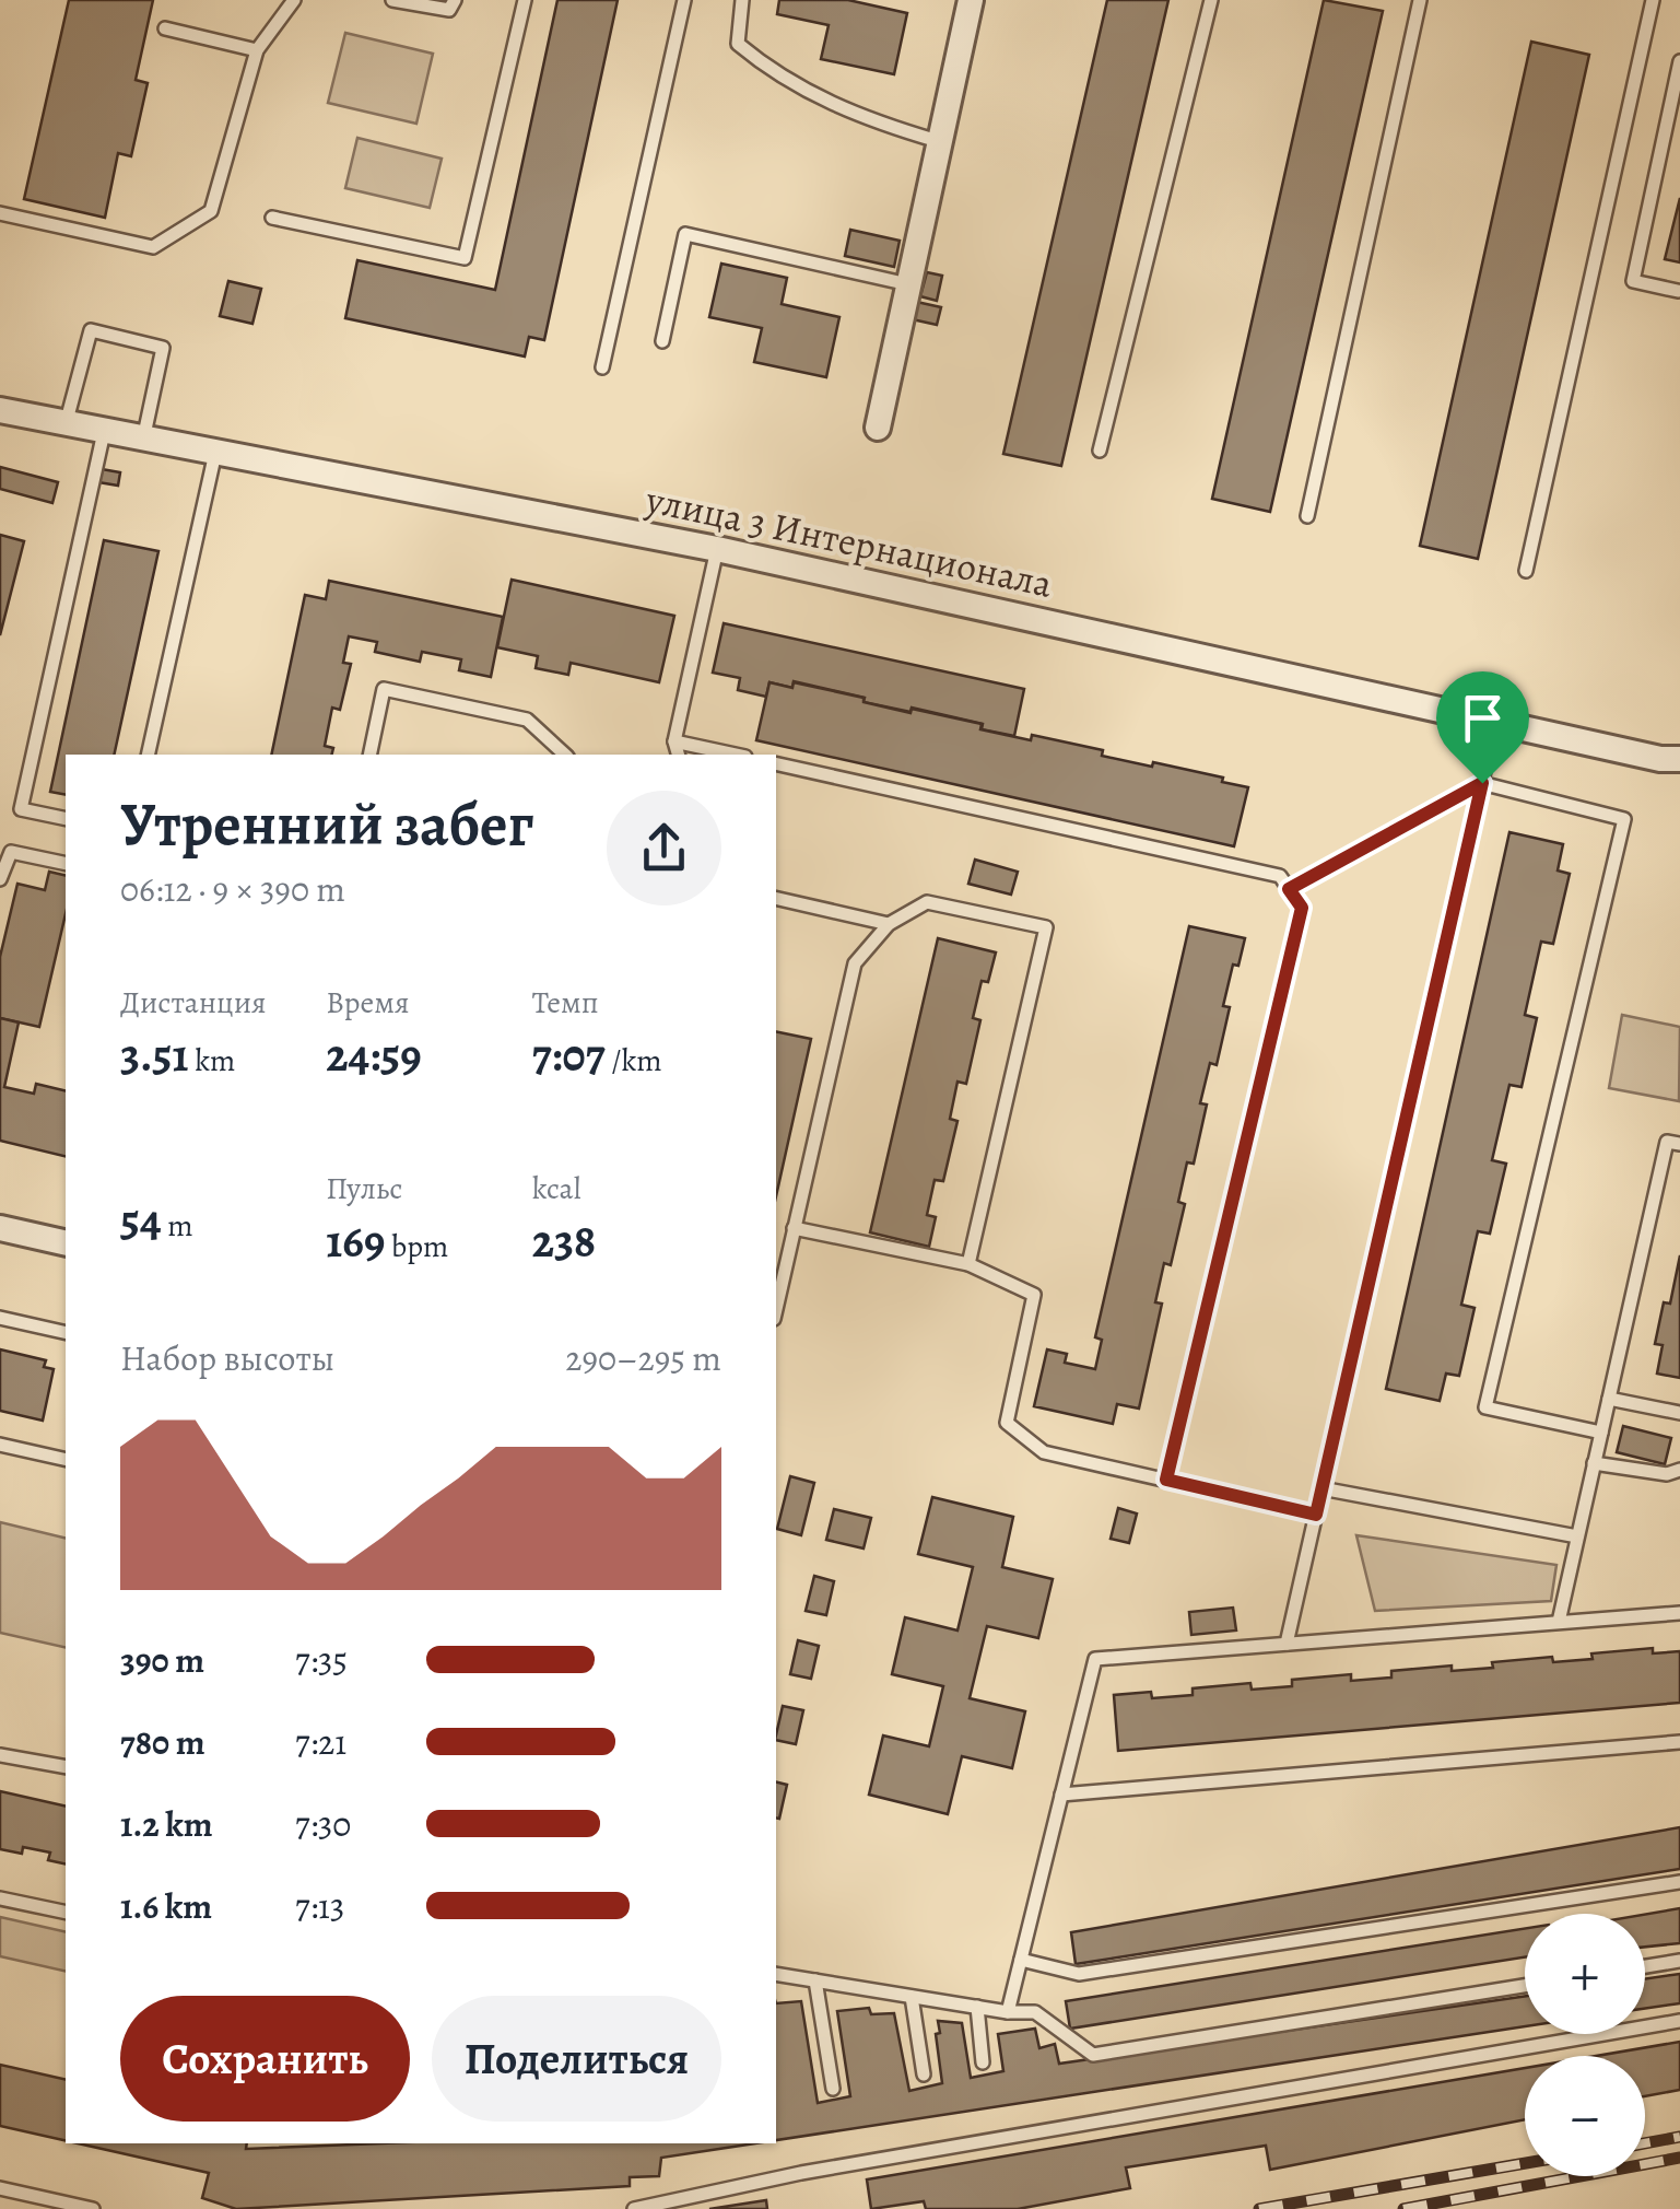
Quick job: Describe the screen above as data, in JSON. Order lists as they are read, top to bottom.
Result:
{
  "streets": {
    "street": ["улица 3 Интернационала"]
  },
  "page": {
    "heading": ["Утренний забег", "06:12 · 9 × 390 m"],
    "stats": [
      ["Дистанция", "3.51 km"],
      ["Время", "24:59"],
      ["Темп", "7:07 /km"],
      ["54 m"],
      ["Пульс", "169 bpm"],
      ["kcal", "238"]
    ],
    "chart": ["Набор высоты", "290–295 m"],
    "list": [
      {
        "name": "390 m",
        "note": "7:35"
      },
      {
        "name": "780 m",
        "note": "7:21"
      },
      {
        "name": "1.2 km",
        "note": "7:30"
      },
      {
        "name": "1.6 km",
        "note": "7:13"
      }
    ],
    "map_buttons": ["+", "−"],
    "buttons": ["Сохранить", "Поделиться"]
  }
}
